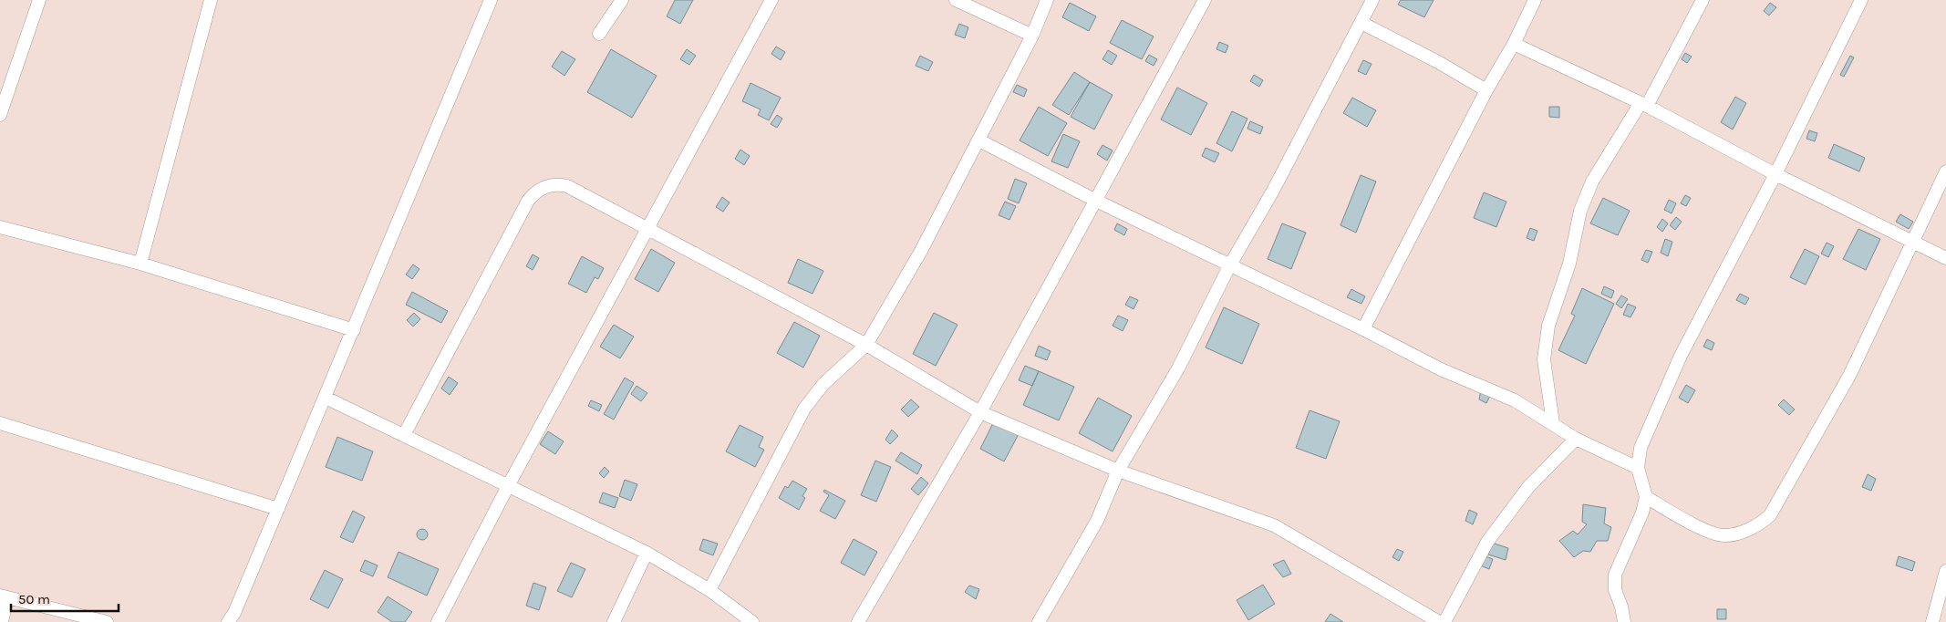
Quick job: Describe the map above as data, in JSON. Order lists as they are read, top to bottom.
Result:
{
  "scale_bar": "50 m"
}
